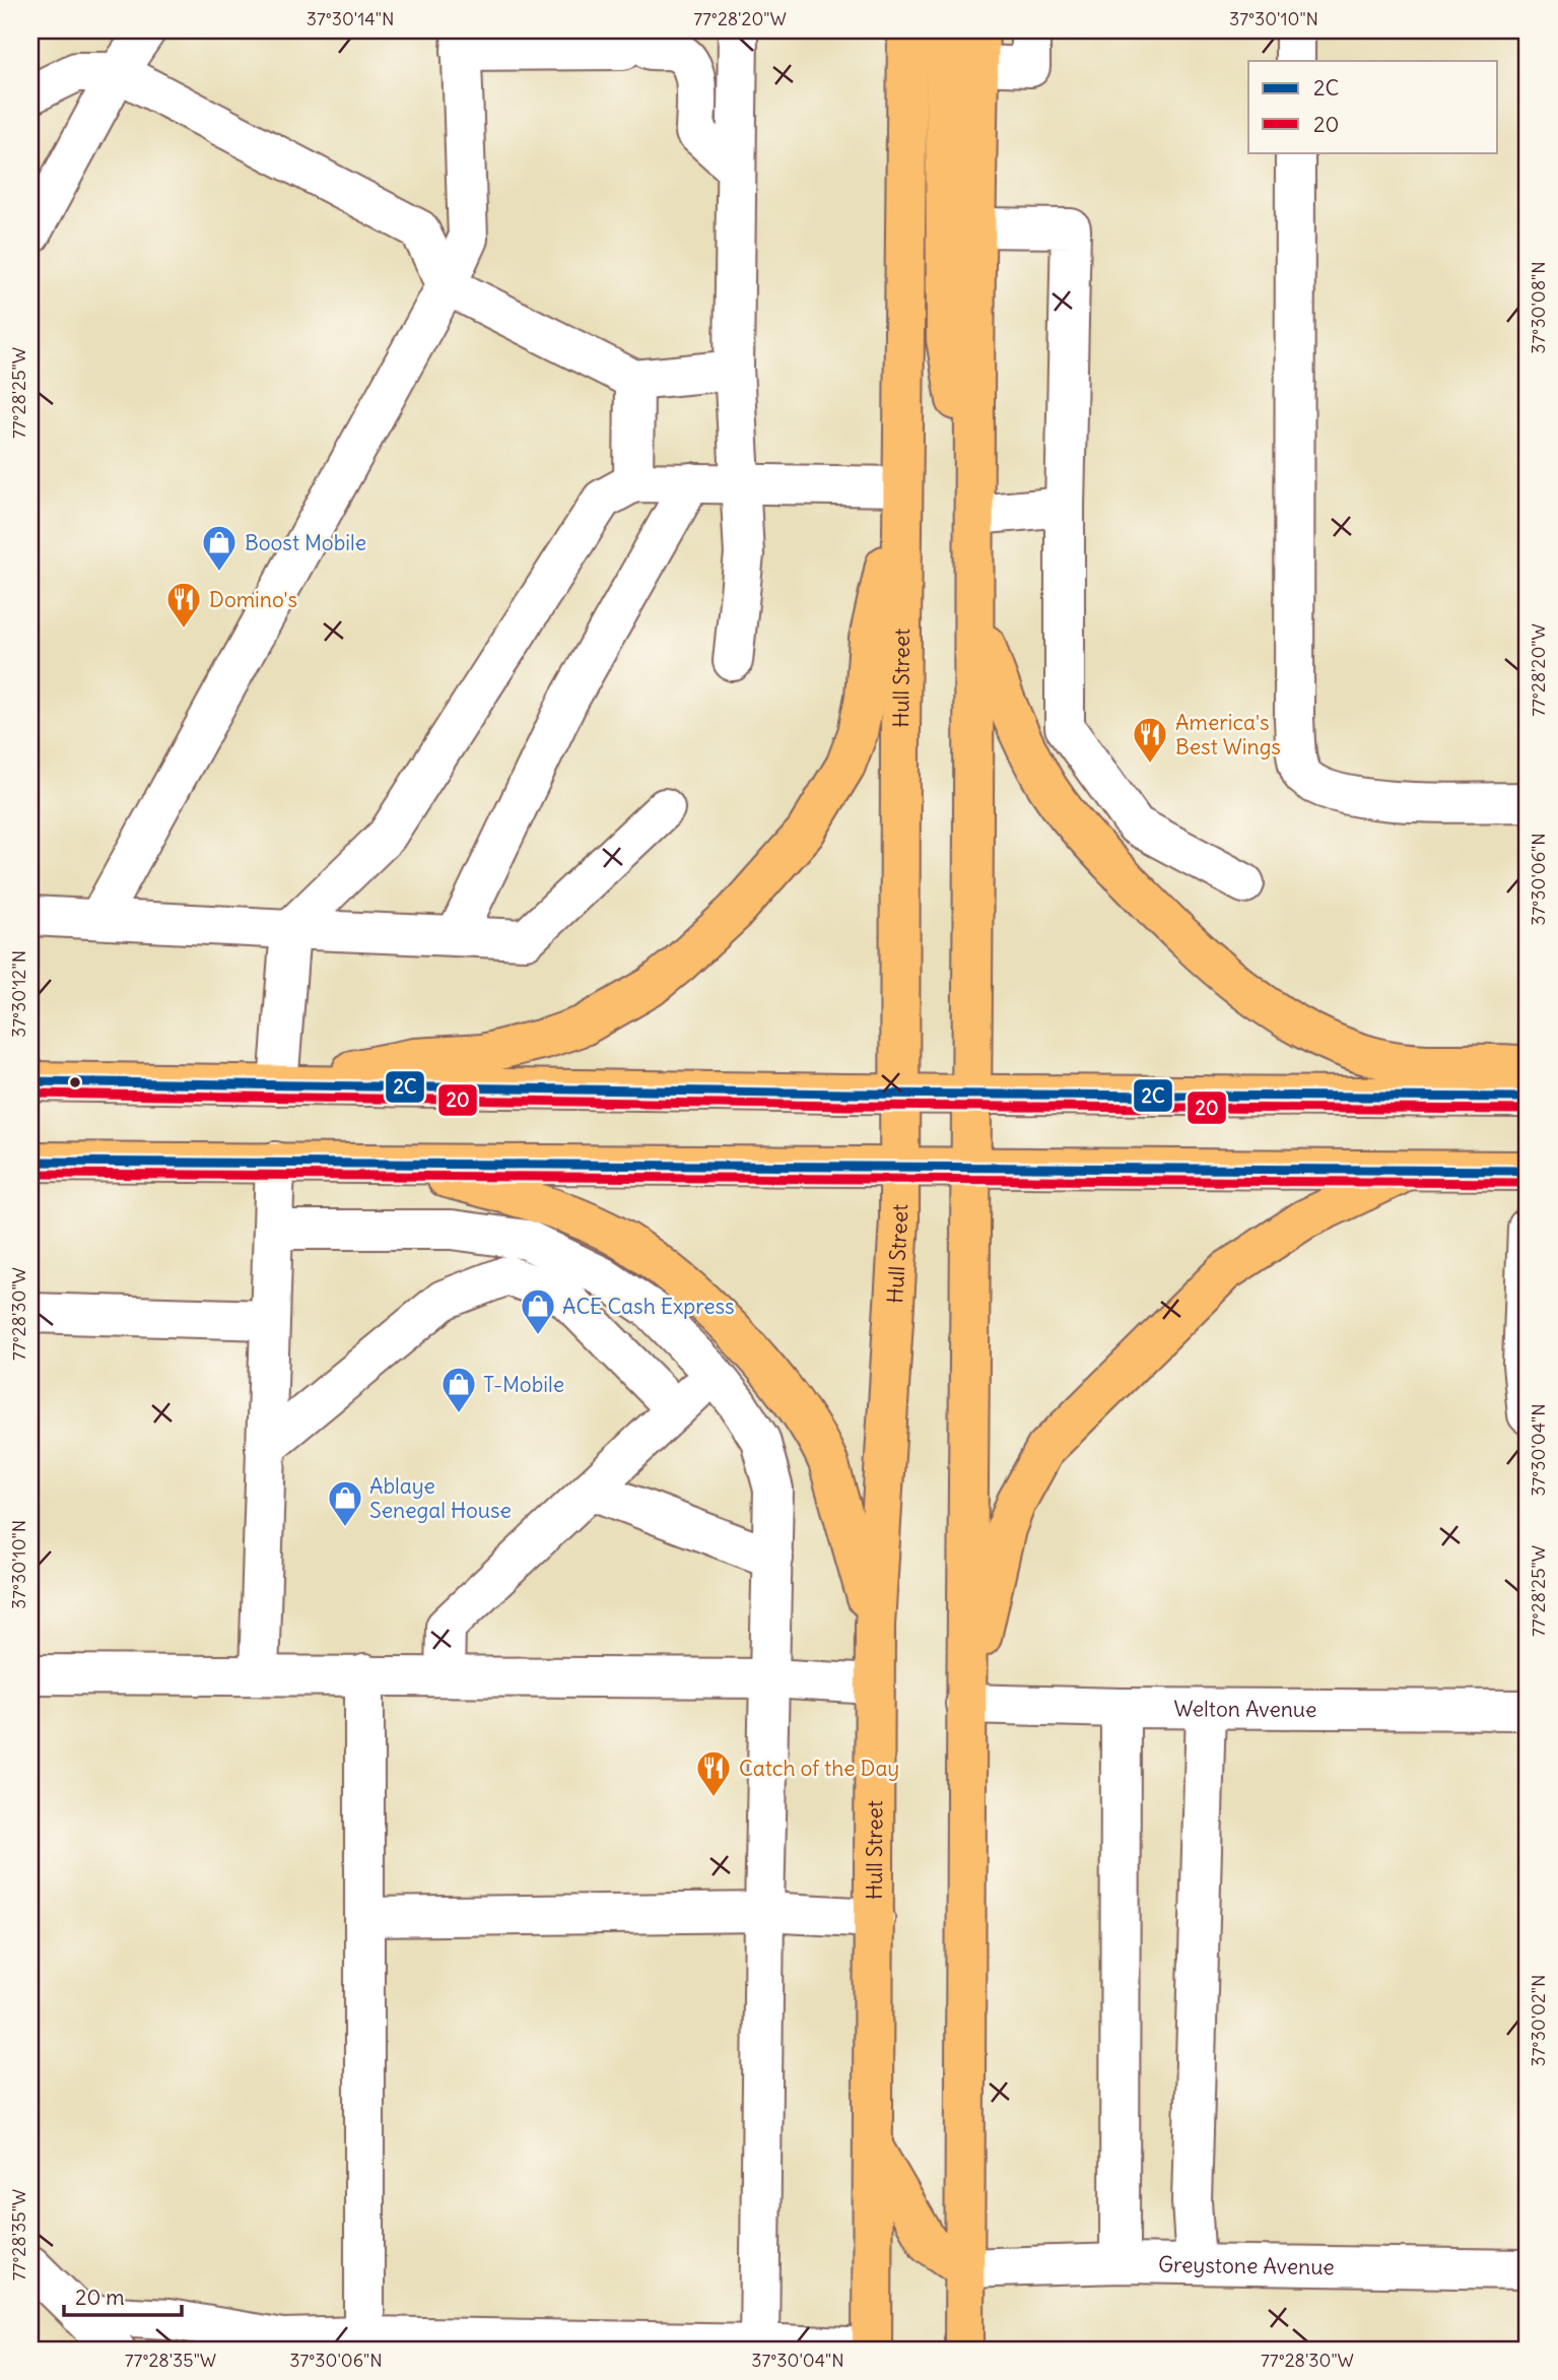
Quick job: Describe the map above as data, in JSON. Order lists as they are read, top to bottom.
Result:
{
  "streets": {
    "main road": ["Hull Street"],
    "street": ["Welton Avenue", "Greystone Avenue"]
  },
  "places": {
    "shop": [
      "Boost Mobile",
      "ACE Cash Express",
      "T-Mobile",
      "Ablaye Senegal House"
    ],
    "restaurant": ["Domino's", "America's Best Wings", "Catch of the Day"]
  },
  "lines": ["transit line 2C", "transit line 20"],
  "legend": ["2C", "20"],
  "scale_bar": "20 m",
  "coordinates": [
    "37°30'14\"N",
    "77°28'20\"W",
    "37°30'10\"N",
    "37°30'08\"N",
    "77°28'25\"W",
    "37°30'06\"N",
    "37°30'12\"N",
    "77°28'30\"W",
    "37°30'04\"N",
    "37°30'02\"N",
    "77°28'35\"W"
  ]
}
